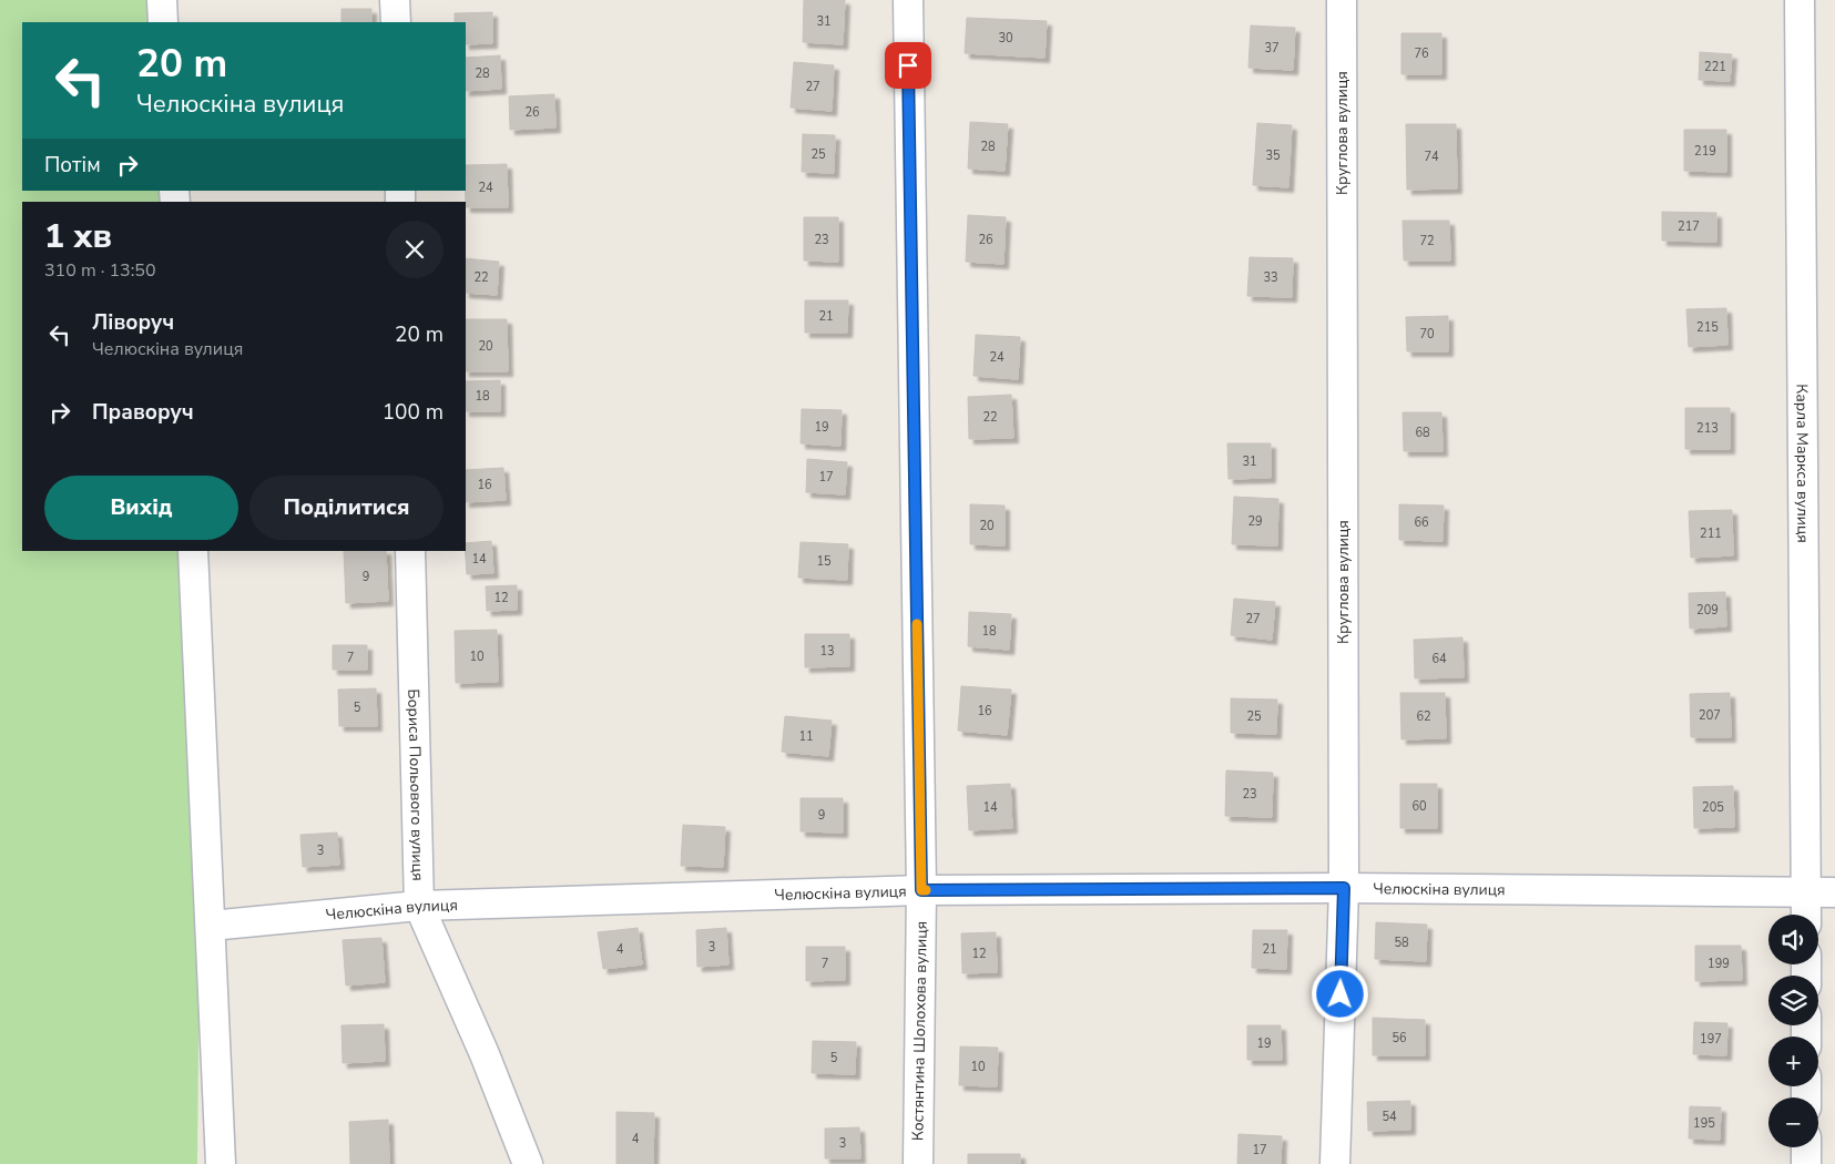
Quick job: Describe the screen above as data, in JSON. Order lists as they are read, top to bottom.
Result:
{
  "streets": {
    "street": [
      "Круглова вулиця",
      "Карла Маркса вулиця",
      "Бориса Польового вулиця",
      "Челюскіна вулиця",
      "Костянтина Шолохова вулиця"
    ]
  },
  "crossings": [
    ["Круглова вулиця", "Челюскіна вулиця"],
    ["Карла Маркса вулиця", "Челюскіна вулиця"],
    ["Бориса Польового вулиця", "Челюскіна вулиця"],
    ["Челюскіна вулиця", "Костянтина Шолохова вулиця"]
  ],
  "house_numbers": [
    "31",
    "30",
    "37",
    "76",
    "221",
    "28",
    "27",
    "26",
    "28",
    "219",
    "25",
    "35",
    "74",
    "24",
    "217",
    "23",
    "26",
    "72",
    "22",
    "33",
    "21",
    "215",
    "70",
    "20",
    "24",
    "18",
    "22",
    "19",
    "213",
    "68",
    "31",
    "17",
    "16",
    "29",
    "66",
    "20",
    "211",
    "14",
    "15",
    "9",
    "12",
    "209",
    "27",
    "18",
    "13",
    "10",
    "7",
    "64",
    "5",
    "16",
    "207",
    "25",
    "62",
    "11",
    "23",
    "60",
    "14",
    "205",
    "9",
    "3",
    "58",
    "3",
    "4",
    "21",
    "12",
    "7",
    "199",
    "56",
    "197",
    "19",
    "5",
    "10",
    "54",
    "195",
    "4",
    "3",
    "17"
  ],
  "page": {
    "turn": ["20 m", "Челюскіна вулиця"],
    "then": "Потім",
    "heading": ["1 хв", "310 m · 13:50"],
    "list": [
      {
        "name": "Ліворуч",
        "note": "Челюскіна вулиця",
        "value": "20 m"
      },
      {
        "name": "Праворуч",
        "value": "100 m"
      }
    ],
    "buttons": ["Вихід", "Поділитися"],
    "map_buttons": ["+", "−"]
  }
}
